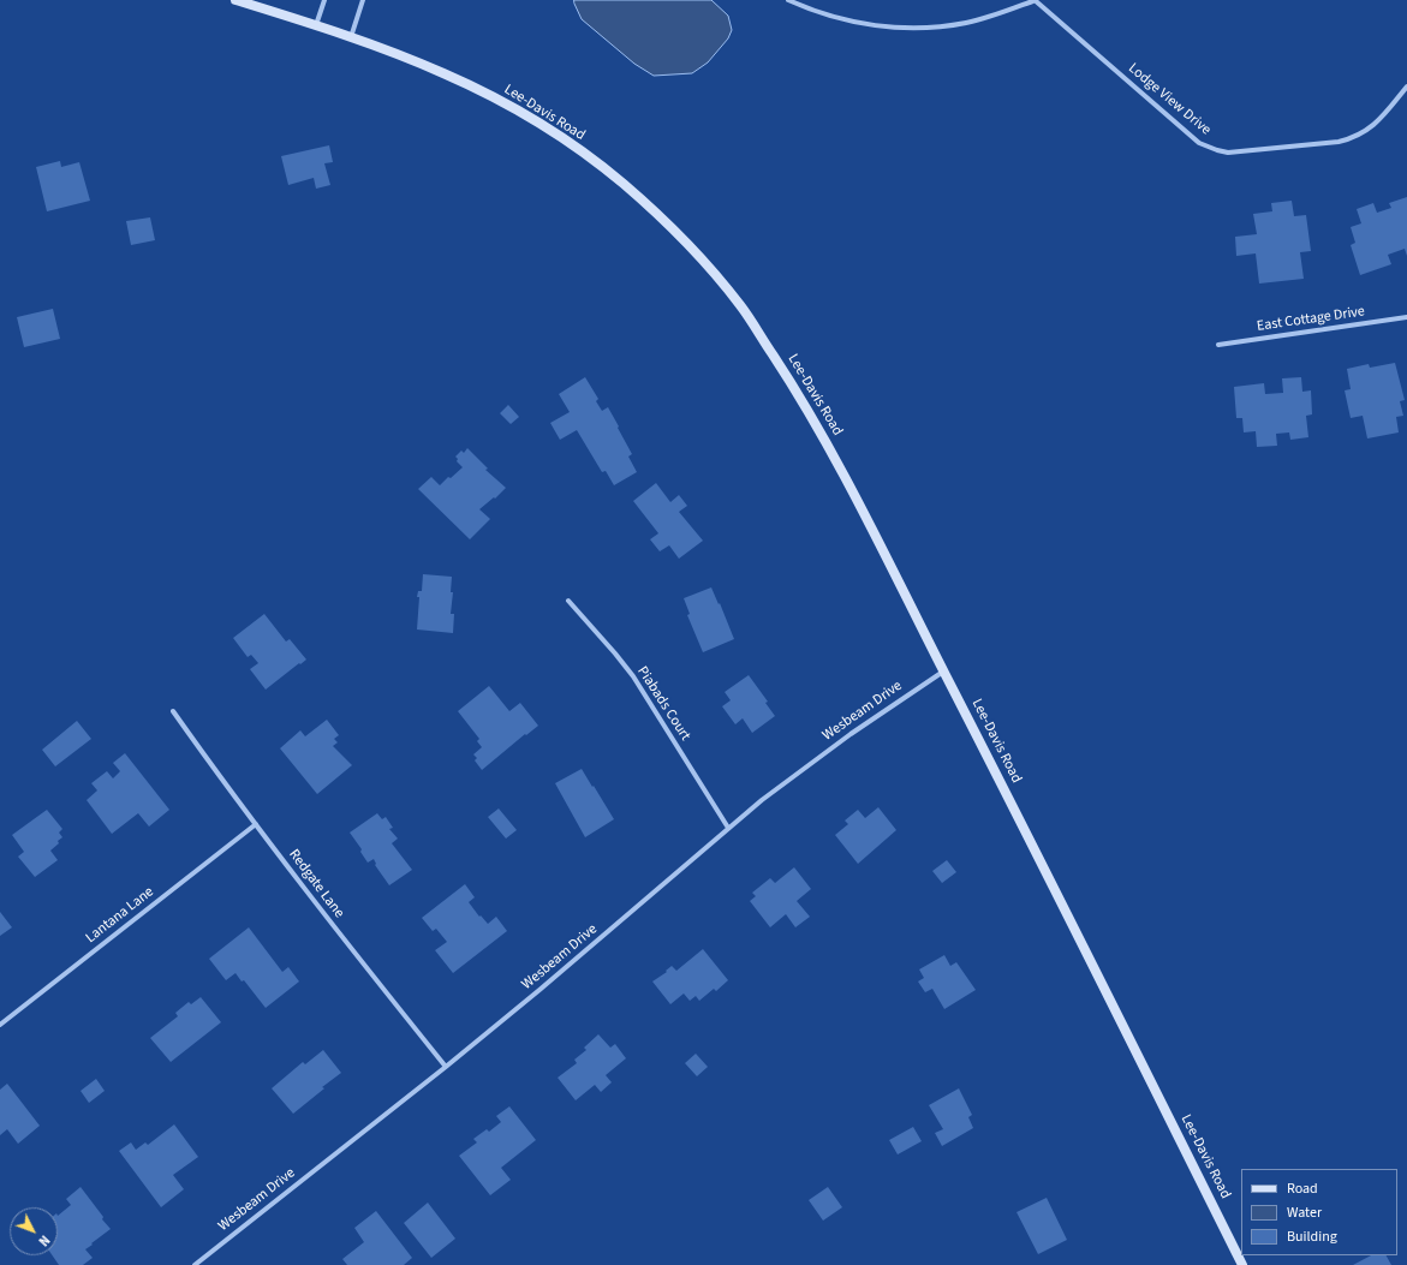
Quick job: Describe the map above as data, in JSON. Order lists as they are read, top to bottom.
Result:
{
  "streets": {
    "main road": ["Lee-Davis Road"],
    "street": [
      "Lodge View Drive",
      "East Cottage Drive",
      "Piabads Court",
      "Wesbeam Drive",
      "Redgate Lane",
      "Lantana Lane"
    ]
  },
  "crossings": [
    ["Lee-Davis Road", "Wesbeam Drive"],
    ["Piabads Court", "Wesbeam Drive"],
    ["Wesbeam Drive", "Redgate Lane"],
    ["Redgate Lane", "Lantana Lane"]
  ],
  "legend": ["Road", "Water", "Building"],
  "north": "bottom right"
}
